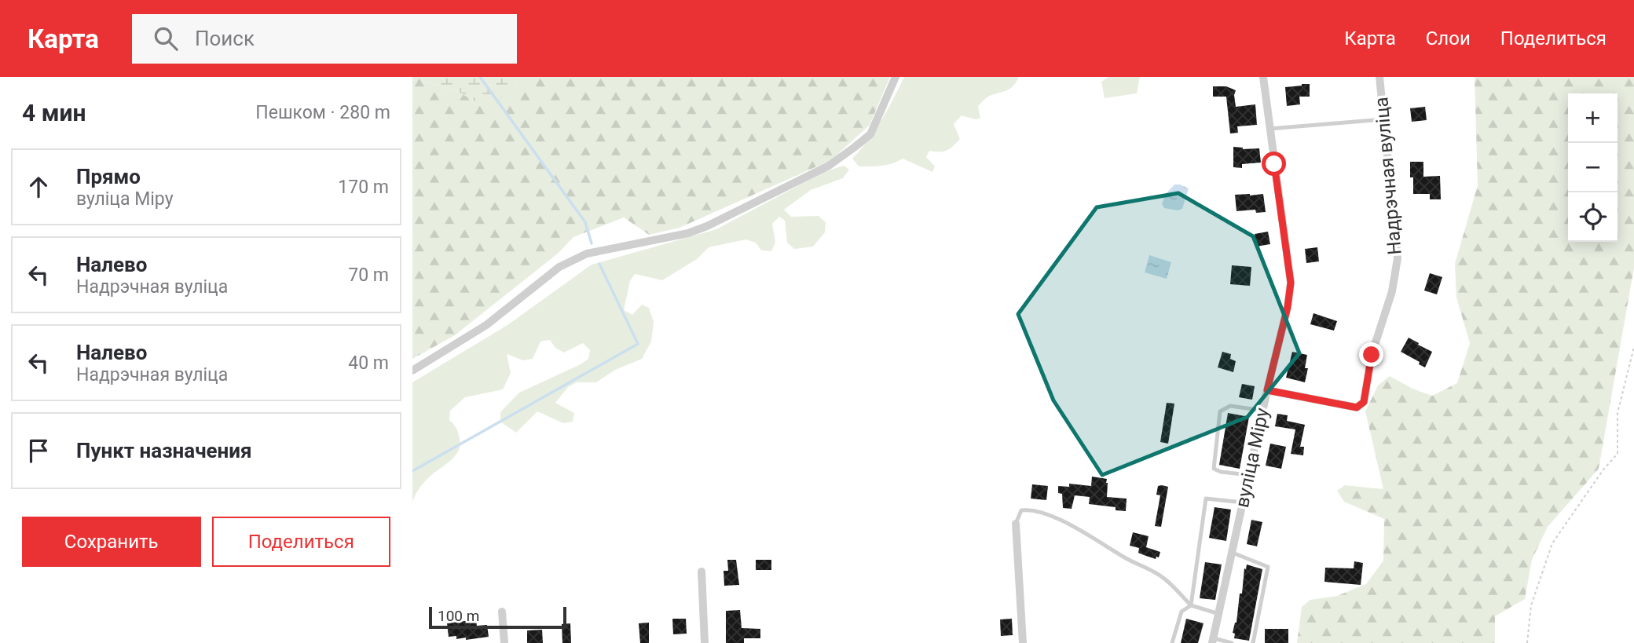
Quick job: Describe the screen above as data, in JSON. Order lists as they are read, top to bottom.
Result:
{
  "streets": {
    "street": ["Надрэчная вуліца", "вуліца Міру"]
  },
  "crossings": [
    ["Надрэчная вуліца", "вуліца Міру"]
  ],
  "scale_bar": "100 m",
  "page": {
    "header": "Карта",
    "search": "Поиск",
    "nav": ["Карта", "Слои", "Поделиться"],
    "heading": ["4 мин", "Пешком · 280 m"],
    "map_buttons": ["+", "−"],
    "list": [
      ["Прямо", "вуліца Міру", "170 m"],
      ["Налево", "Надрэчная вуліца", "70 m"],
      ["Налево", "Надрэчная вуліца", "40 m"],
      "Пункт назначения"
    ],
    "buttons": ["Сохранить", "Поделиться"],
    "scale": "100 m"
  }
}
